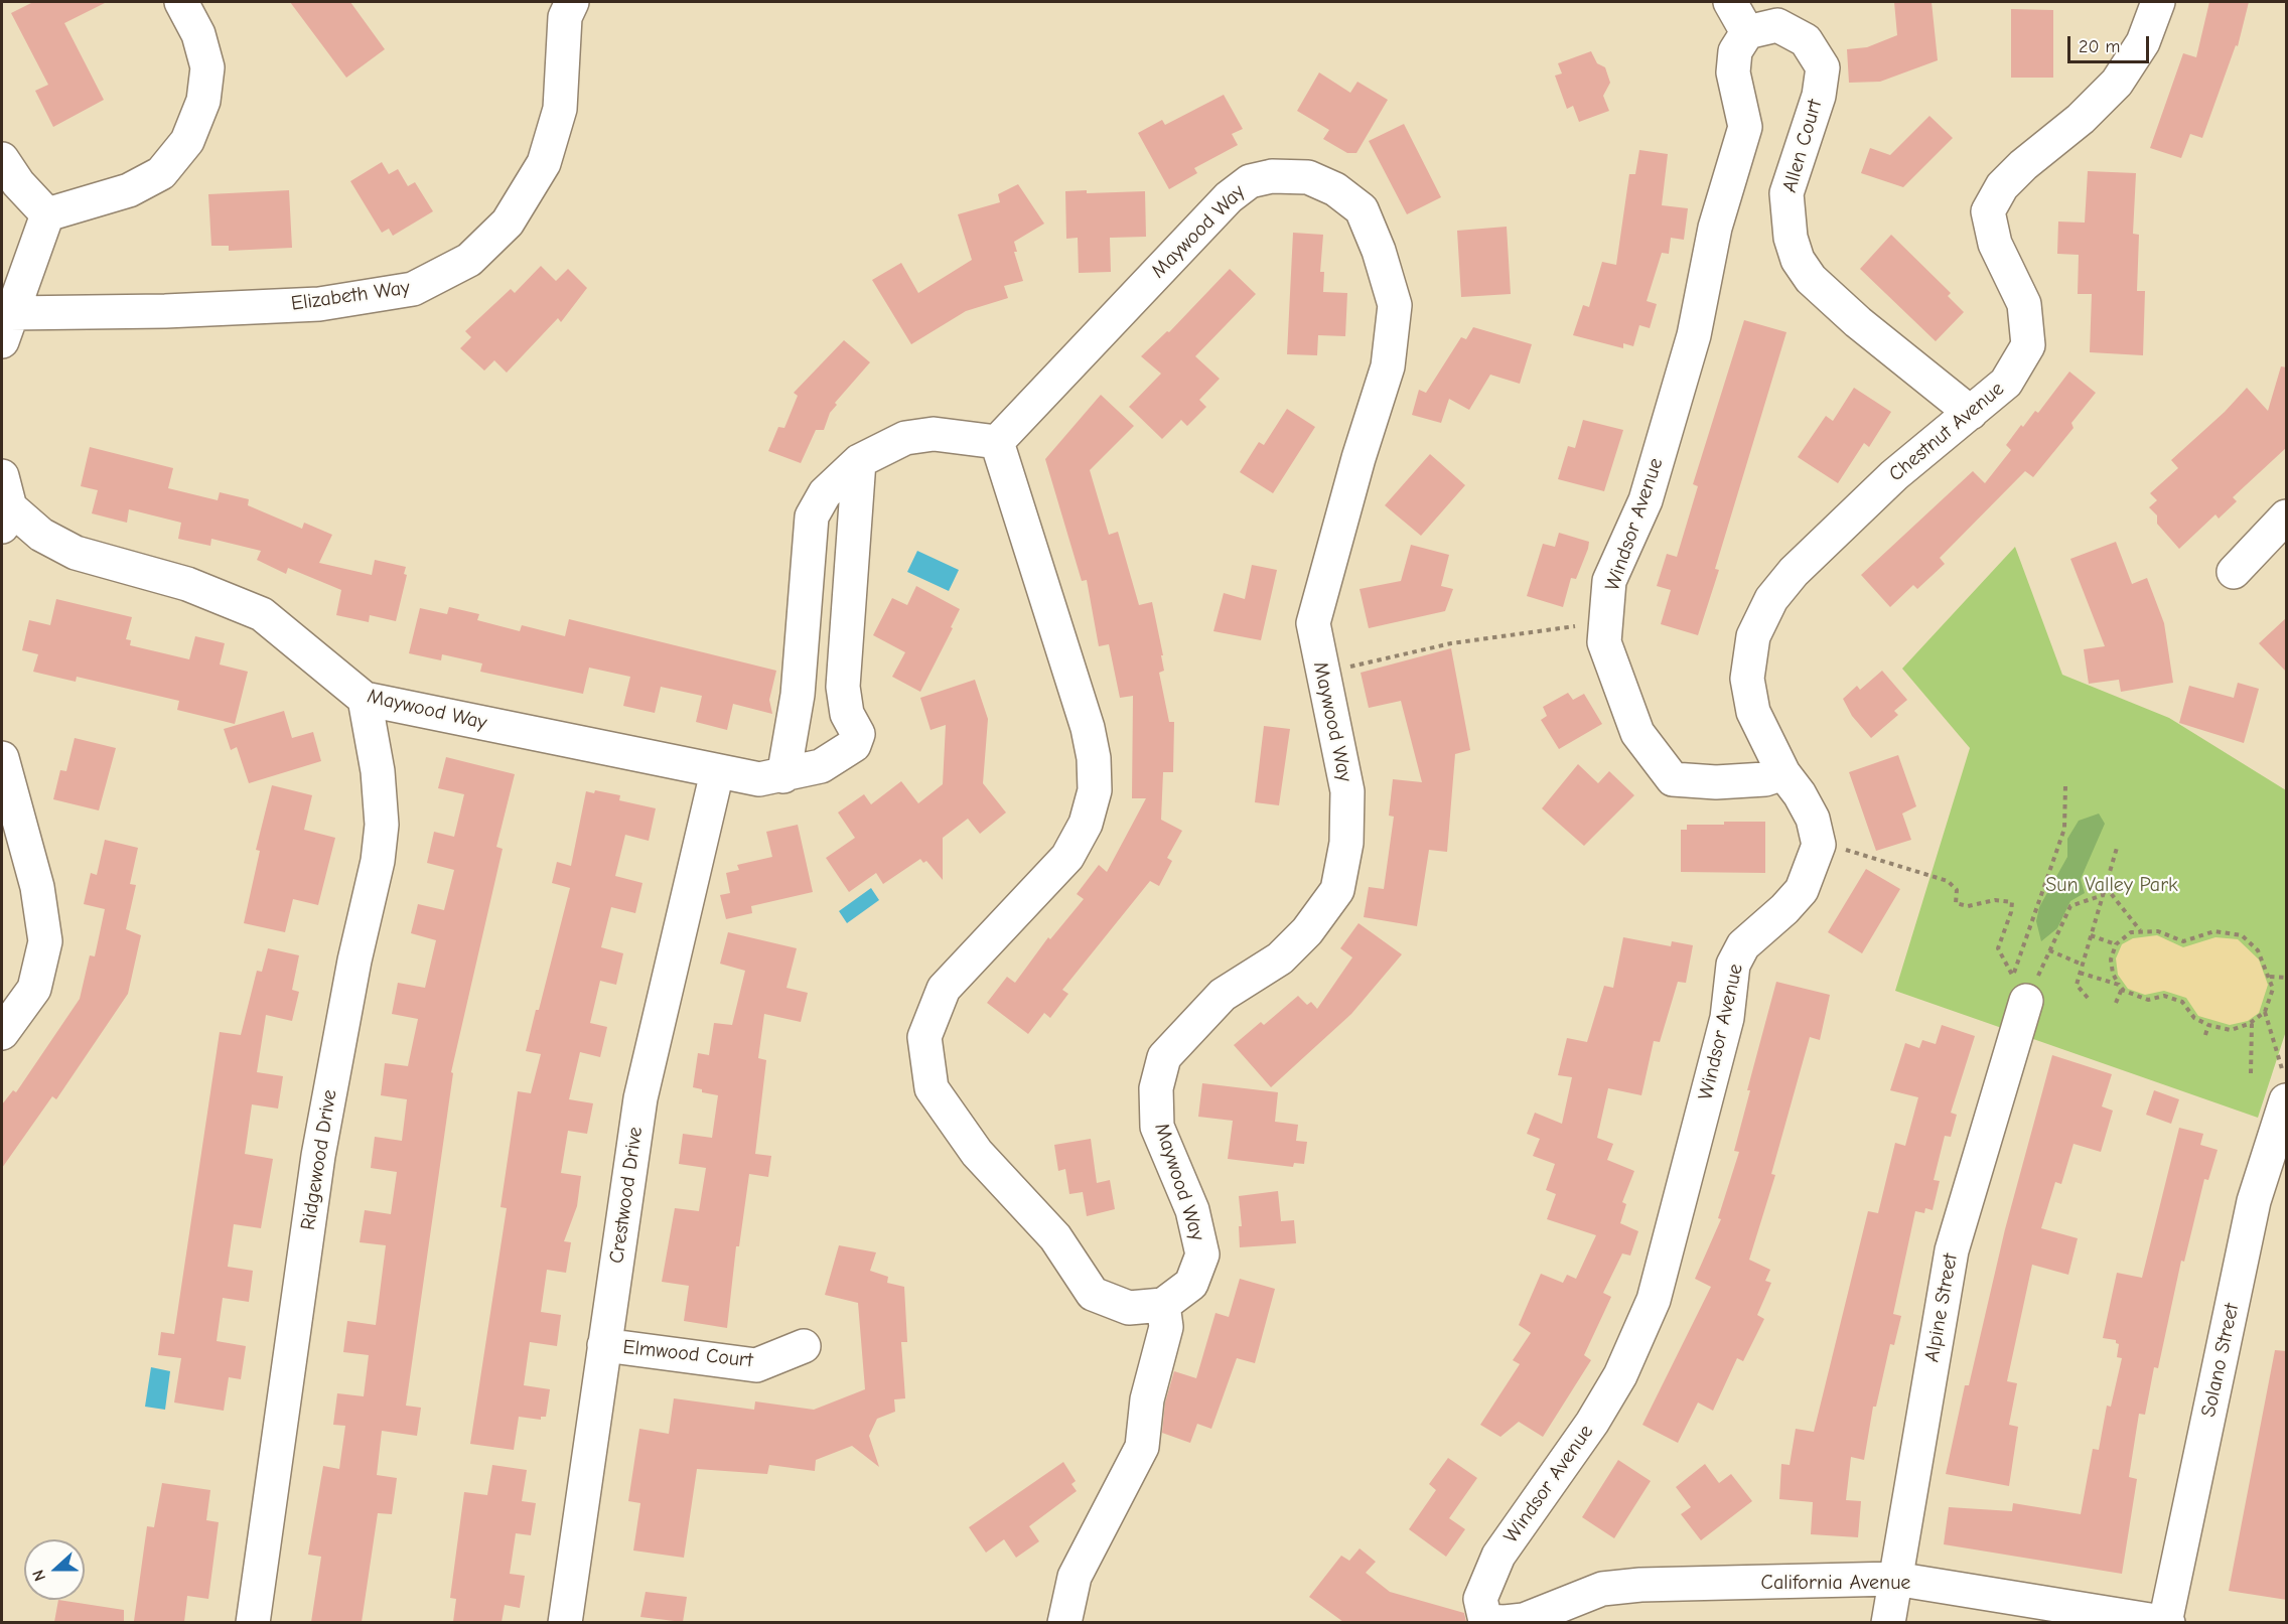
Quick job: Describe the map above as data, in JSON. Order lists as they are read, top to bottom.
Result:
{
  "streets": {
    "street": [
      "Allen Court",
      "Maywood Way",
      "Elizabeth Way",
      "Chestnut Avenue",
      "Windsor Avenue",
      "Ridgewood Drive",
      "Crestwood Drive",
      "Alpine Street",
      "Elmwood Court",
      "Solano Street",
      "California Avenue"
    ]
  },
  "crossings": [
    ["Allen Court", "Chestnut Avenue"],
    ["Allen Court", "Windsor Avenue"],
    ["Maywood Way", "Ridgewood Drive"],
    ["Maywood Way", "Crestwood Drive"],
    ["Chestnut Avenue", "Windsor Avenue"],
    ["Windsor Avenue", "California Avenue"],
    ["Crestwood Drive", "Elmwood Court"],
    ["Alpine Street", "California Avenue"],
    ["Solano Street", "California Avenue"]
  ],
  "parks": ["Sun Valley Park"],
  "scale_bar": "20 m",
  "north": "left"
}
